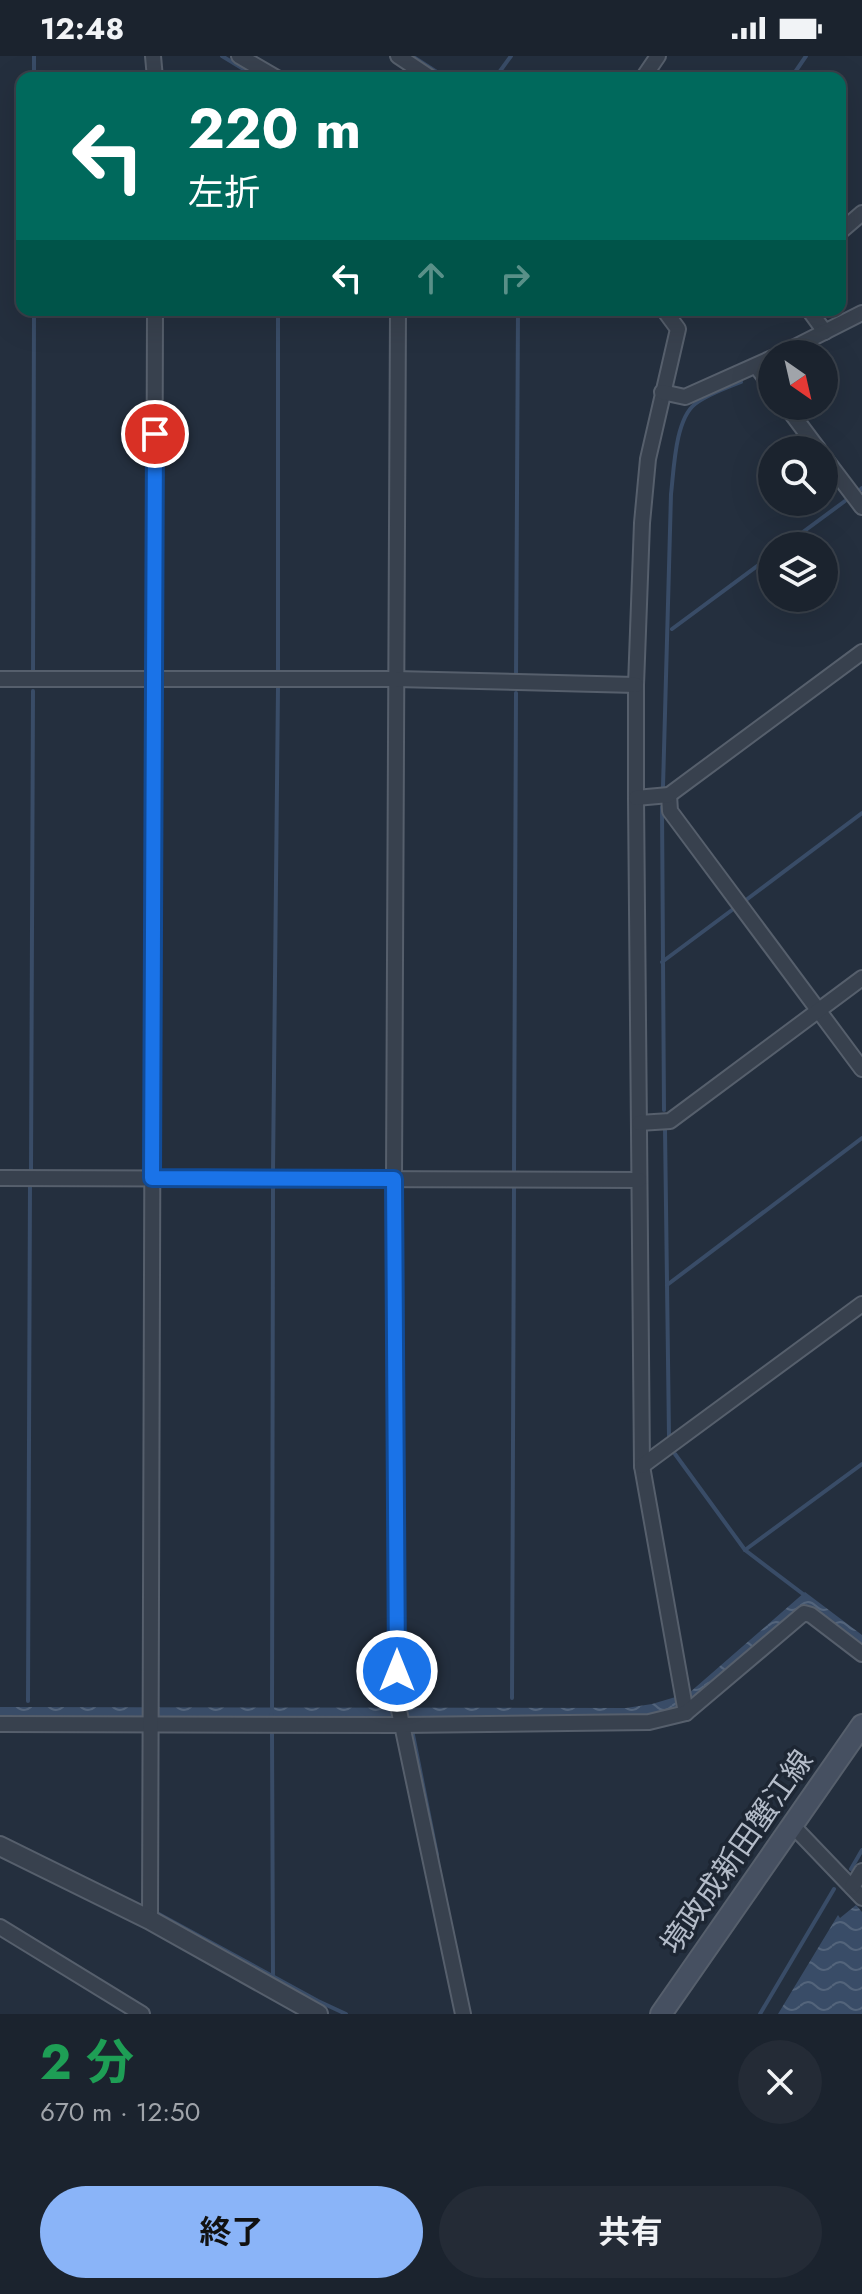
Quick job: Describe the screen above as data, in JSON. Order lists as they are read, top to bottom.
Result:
{
  "streets": {
    "main road": ["境政成新田蟹江線"]
  },
  "north": "bottom right",
  "page": {
    "status": "12:48",
    "turn": ["220 m", "左折"],
    "heading": ["2 分", "670 m · 12:50"],
    "buttons": ["終了", "共有"]
  }
}
